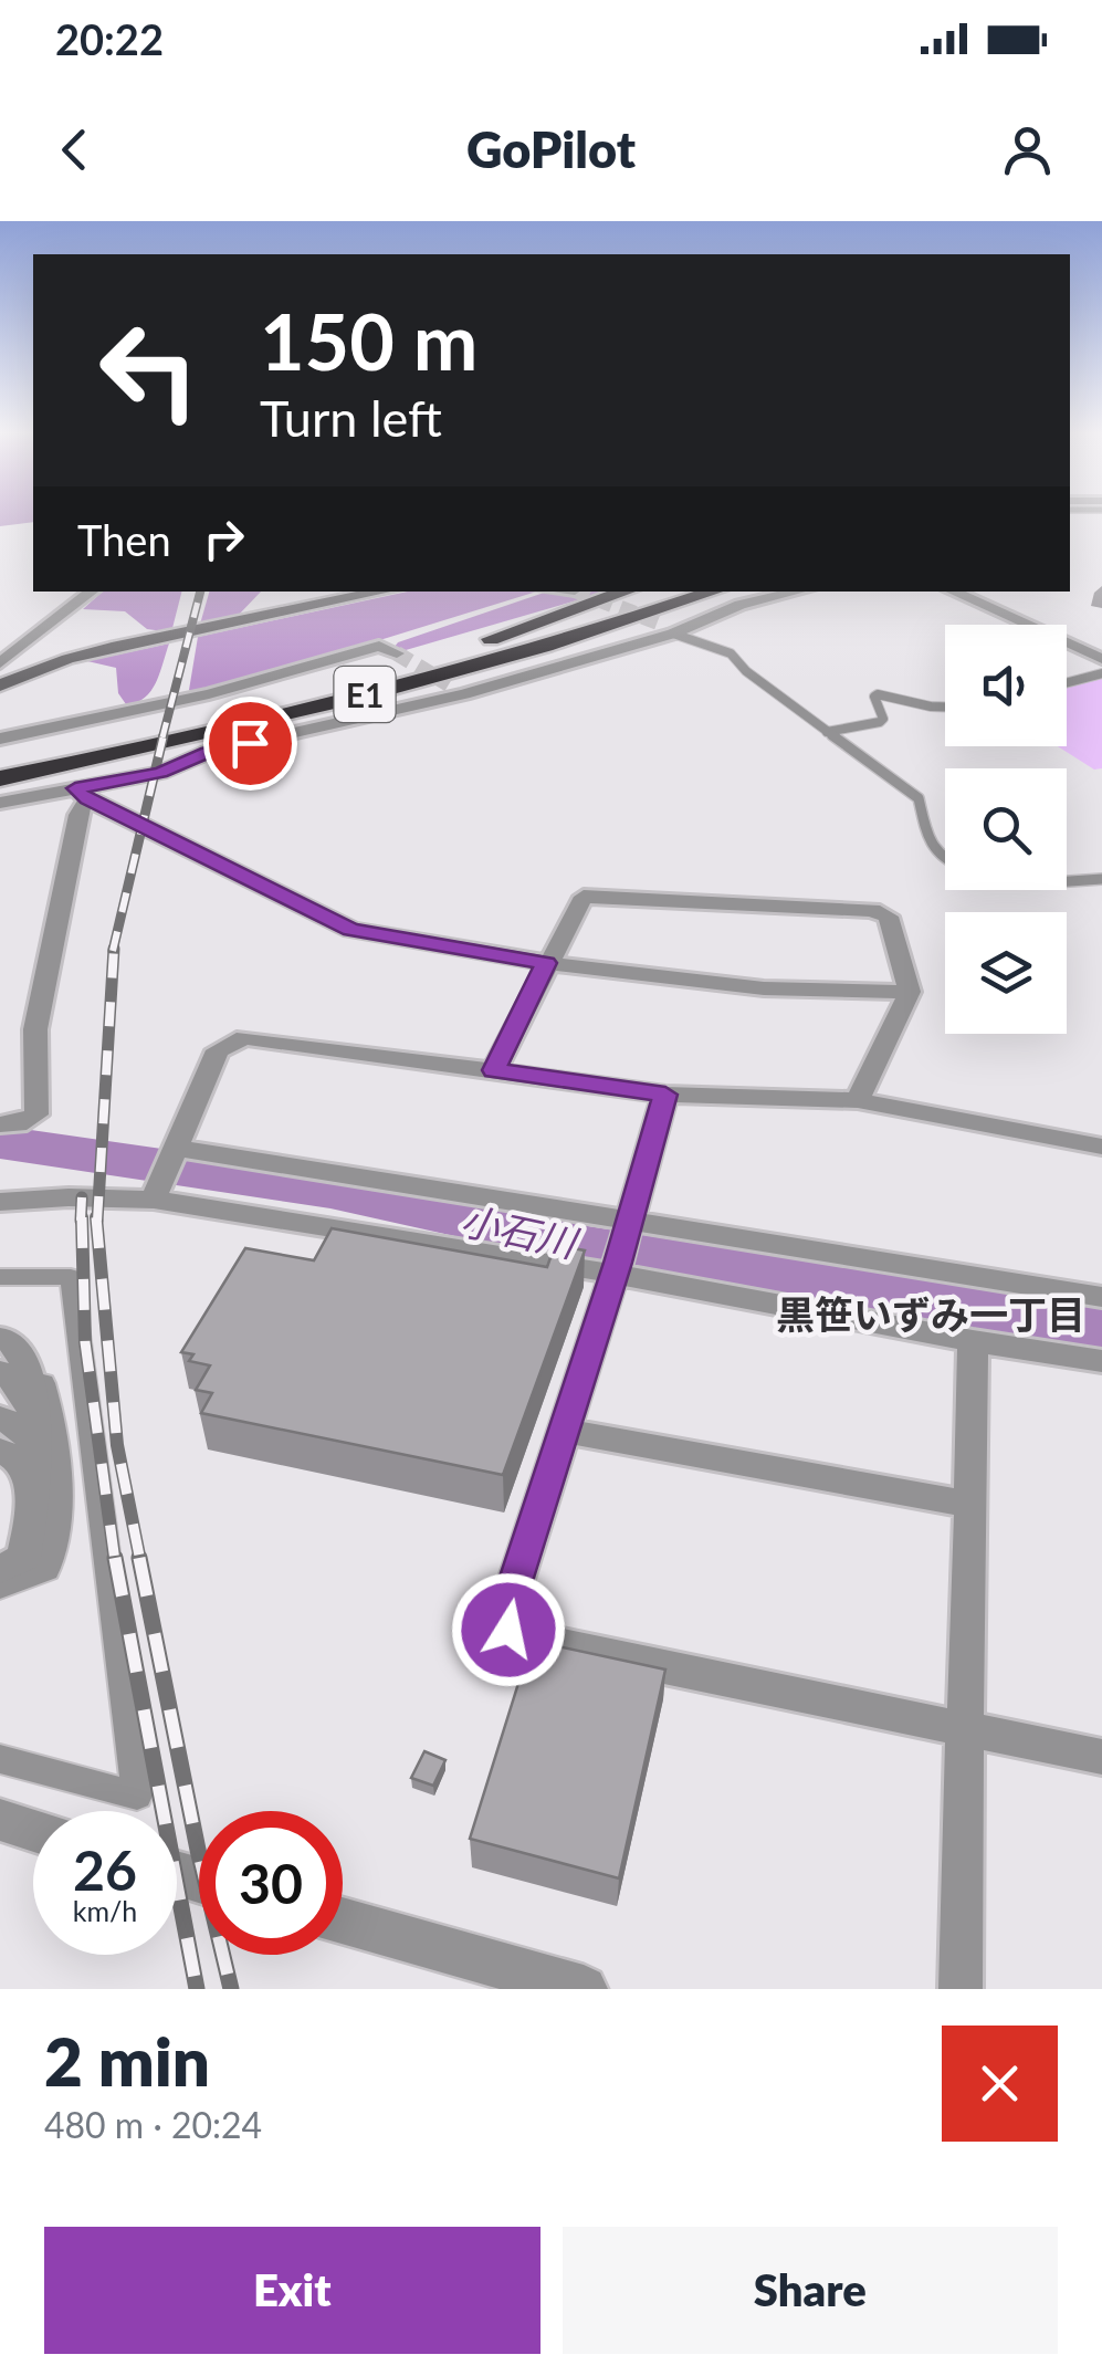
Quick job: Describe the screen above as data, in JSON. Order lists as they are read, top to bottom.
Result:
{
  "streets": {
    "highway": ["E1"]
  },
  "districts": ["黒笹いずみ一丁目"],
  "water": ["小石川"],
  "page": {
    "status": "20:22",
    "header": "GoPilot",
    "turn": ["150 m", "Turn left"],
    "then": "Then",
    "speed": "26 km/h",
    "limit": "30",
    "heading": ["2 min", "480 m · 20:24"],
    "buttons": ["Exit", "Share"]
  }
}
